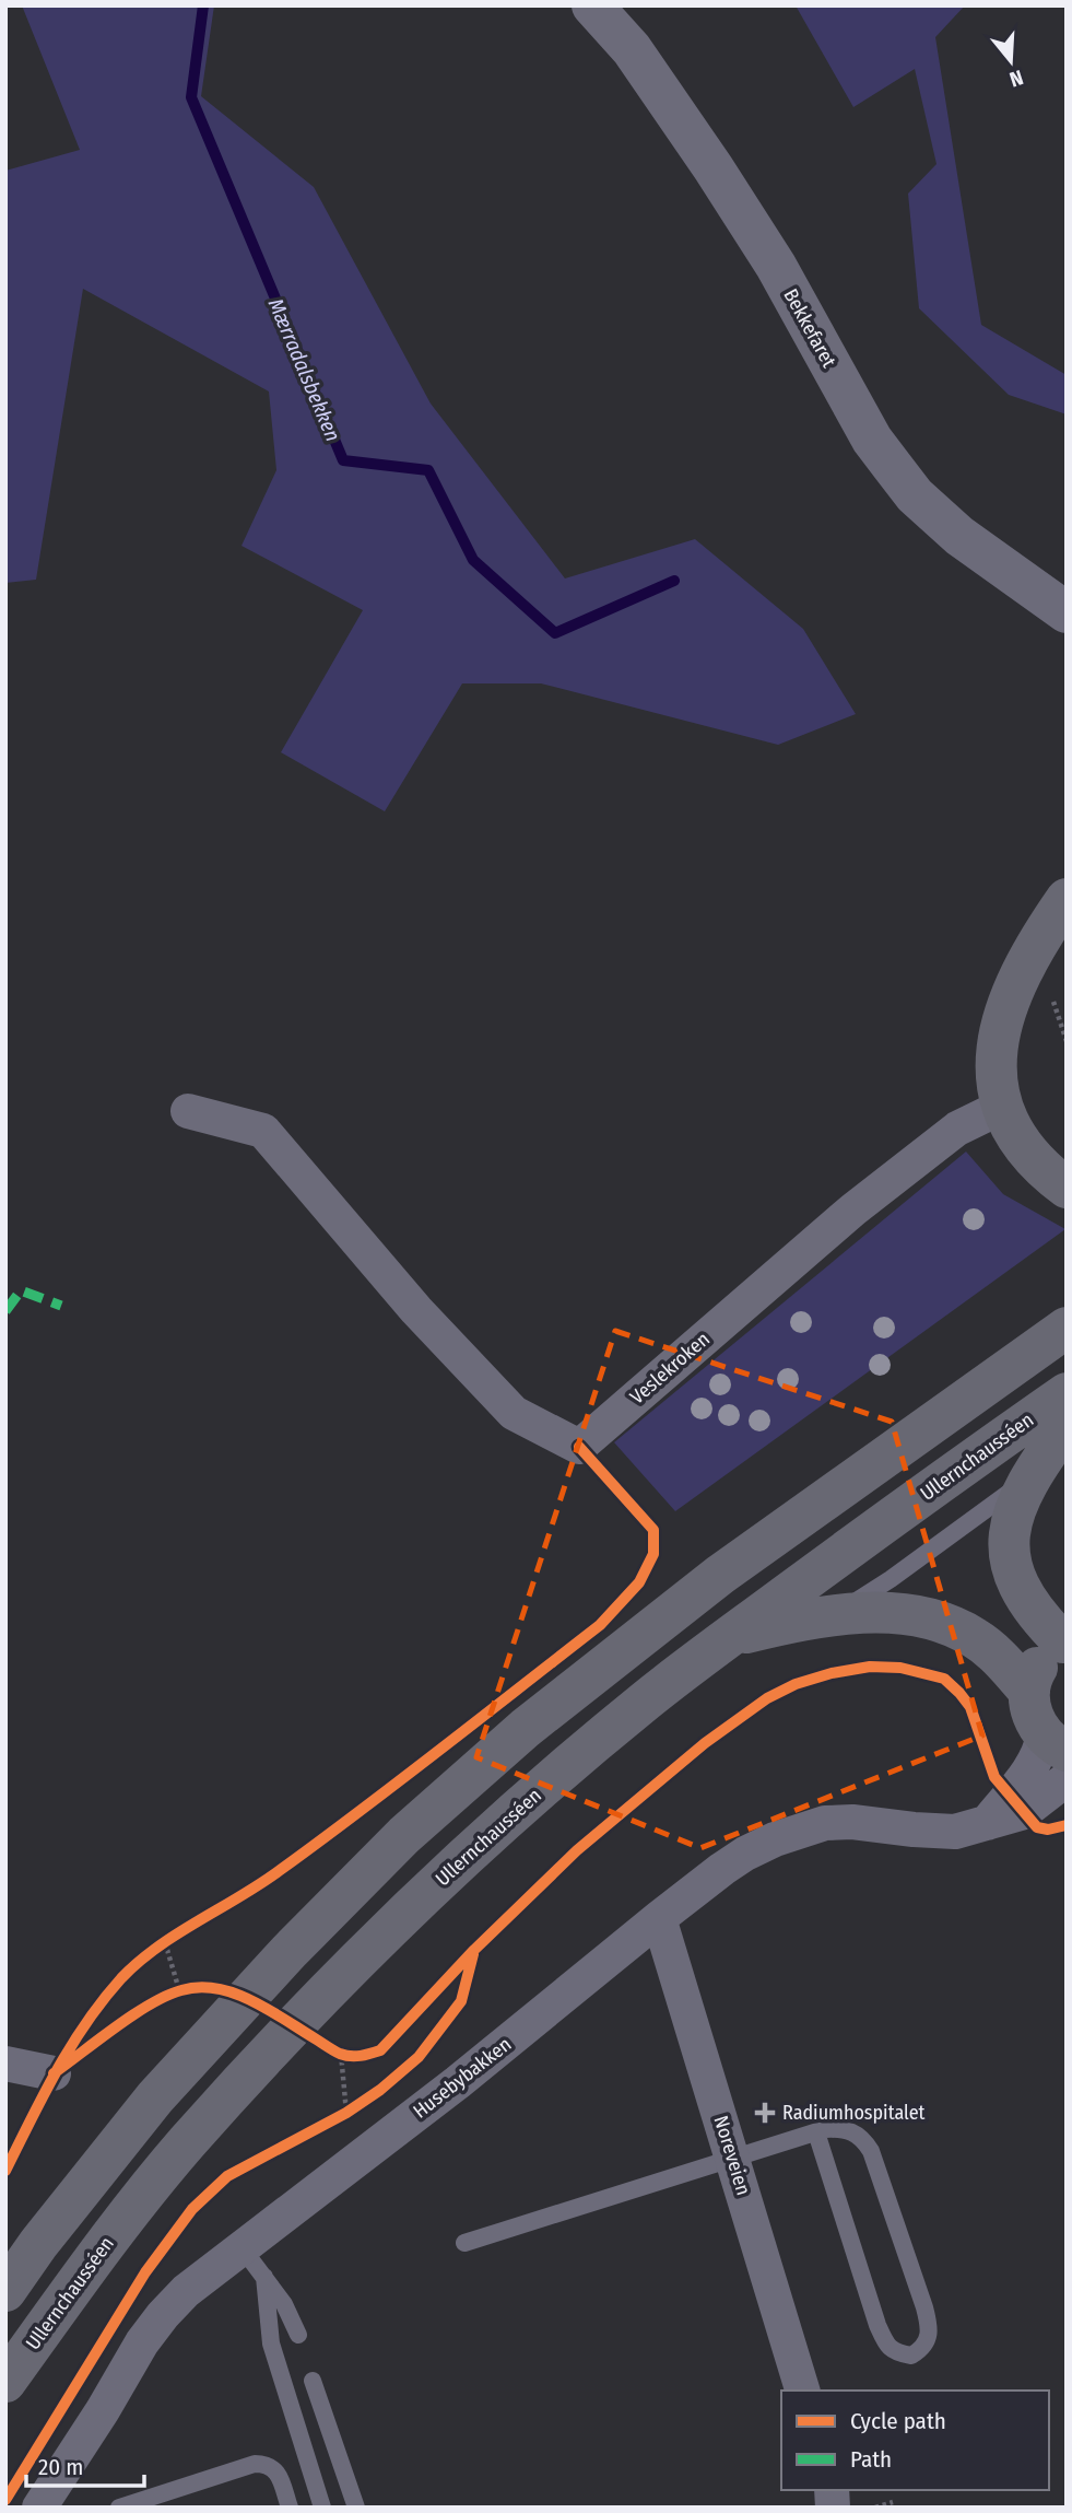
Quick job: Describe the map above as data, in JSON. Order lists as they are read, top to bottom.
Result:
{
  "streets": {
    "highway": ["Ullernchausséen"],
    "street": [
      "Bekkefaret",
      "Veslekroken",
      "Husebybakken",
      "Noreveien"
    ]
  },
  "crossings": [
    ["Husebybakken", "Noreveien"]
  ],
  "water": ["Mærradalsbekken"],
  "places": {
    "health": ["Radiumhospitalet"]
  },
  "legend": ["Cycle path", "Path"],
  "scale_bar": "20 m",
  "north": "bottom"
}
